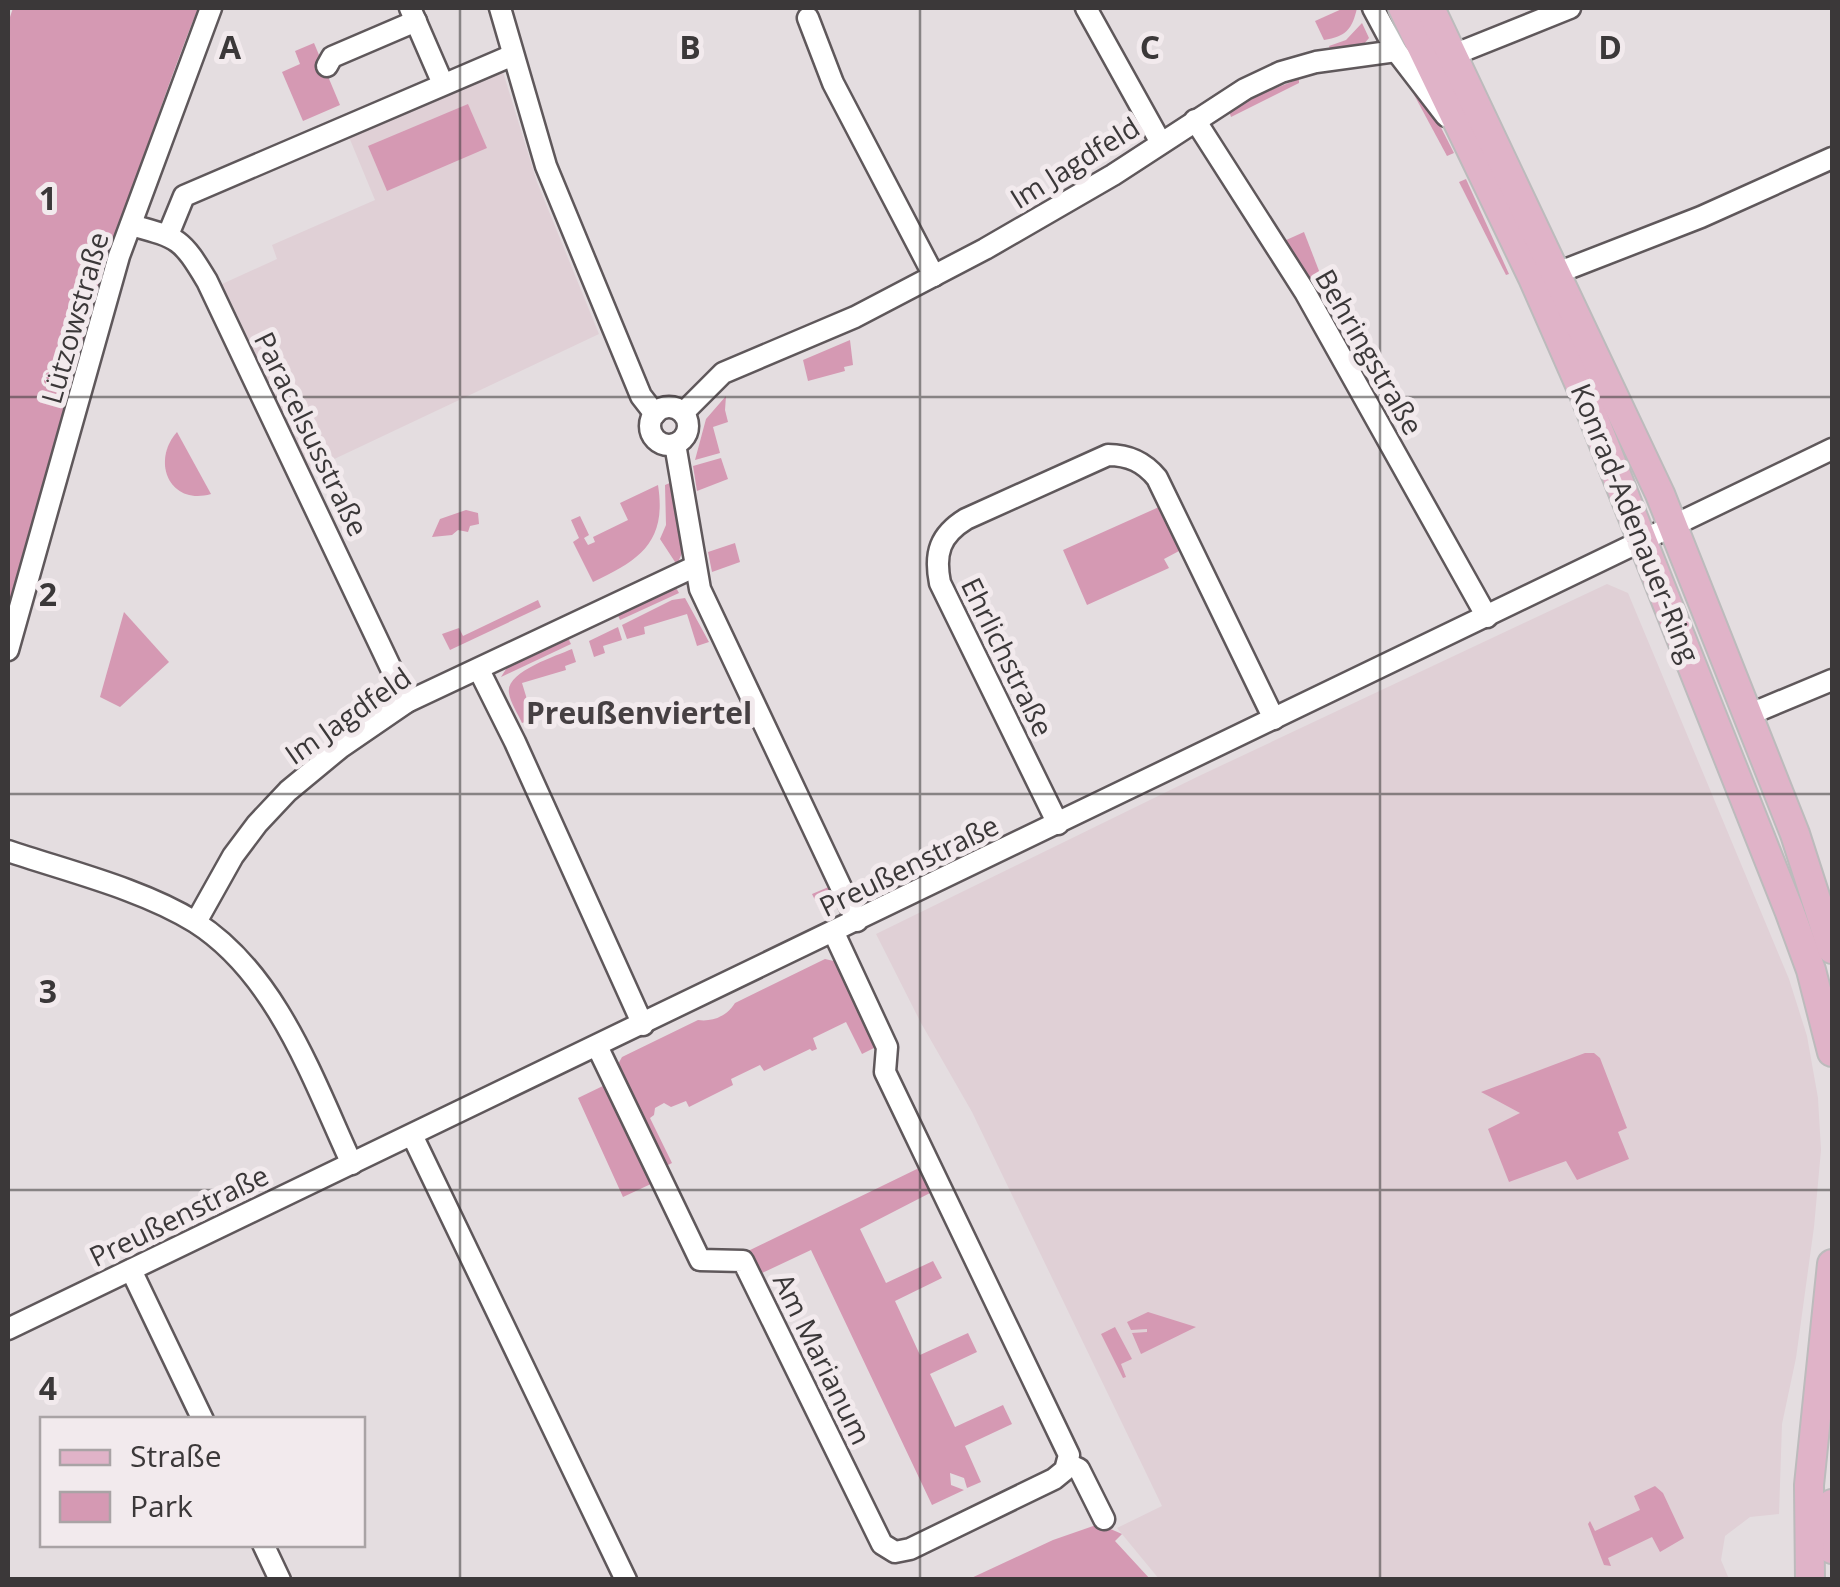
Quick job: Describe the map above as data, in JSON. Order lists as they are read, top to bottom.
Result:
{
  "streets": {
    "main road": ["Konrad-Adenauer-Ring"],
    "street": [
      "Im Jagdfeld",
      "Lützowstraße",
      "Behringstraße",
      "Paracelsusstraße",
      "Ehrlichstraße",
      "Preußenstraße",
      "Am Marianum"
    ]
  },
  "crossings": [
    ["Im Jagdfeld", "Behringstraße"],
    ["Im Jagdfeld", "Paracelsusstraße"],
    ["Behringstraße", "Preußenstraße"],
    ["Konrad-Adenauer-Ring", "Preußenstraße"],
    ["Ehrlichstraße", "Preußenstraße"],
    ["Preußenstraße", "Am Marianum"]
  ],
  "districts": ["Preußenviertel"],
  "legend": ["Straße", "Park"],
  "grid": {
    "columns": [
      "A",
      "B",
      "C",
      "D"
    ],
    "rows": [
      "1",
      "2",
      "3",
      "4"
    ]
  }
}
